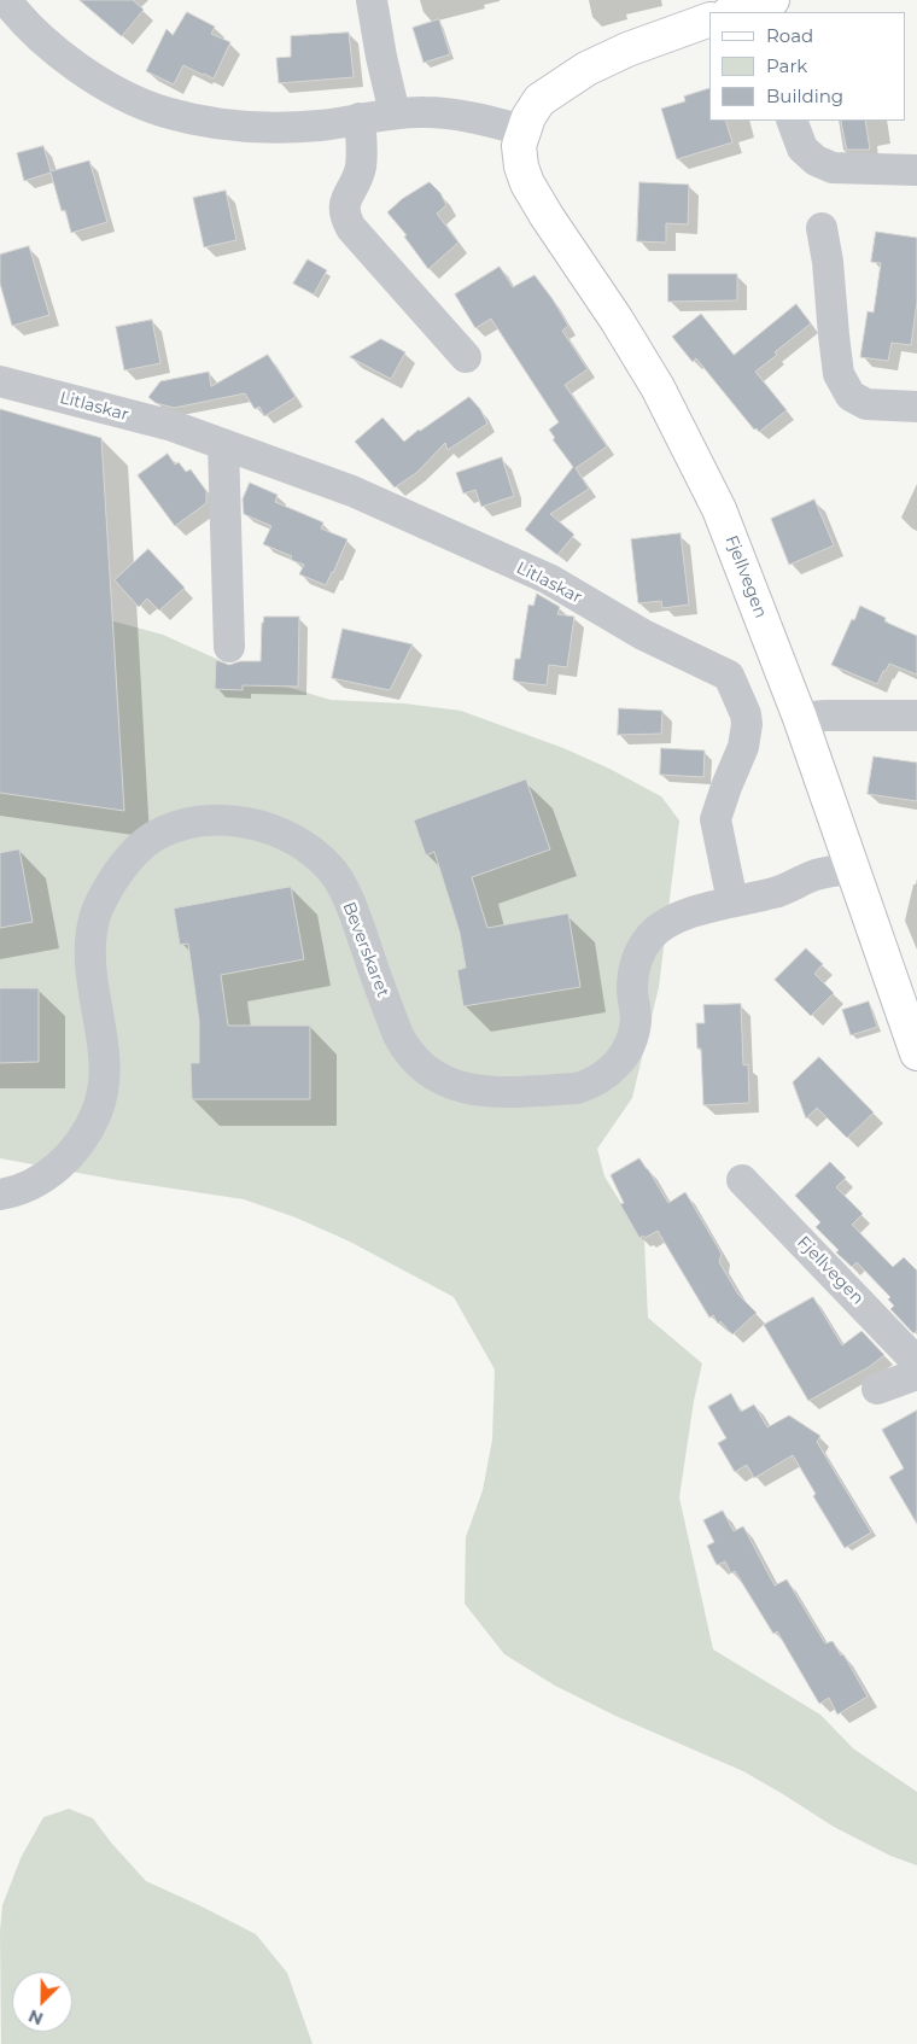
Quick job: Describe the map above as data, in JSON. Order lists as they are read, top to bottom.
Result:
{
  "streets": {
    "main road": ["Fjellvegen"],
    "street": ["Litlaskar", "Beverskaret"]
  },
  "crossings": [
    ["Litlaskar", "Beverskaret"],
    ["Fjellvegen", "Beverskaret"]
  ],
  "legend": ["Road", "Park", "Building"],
  "north": "bottom left"
}
